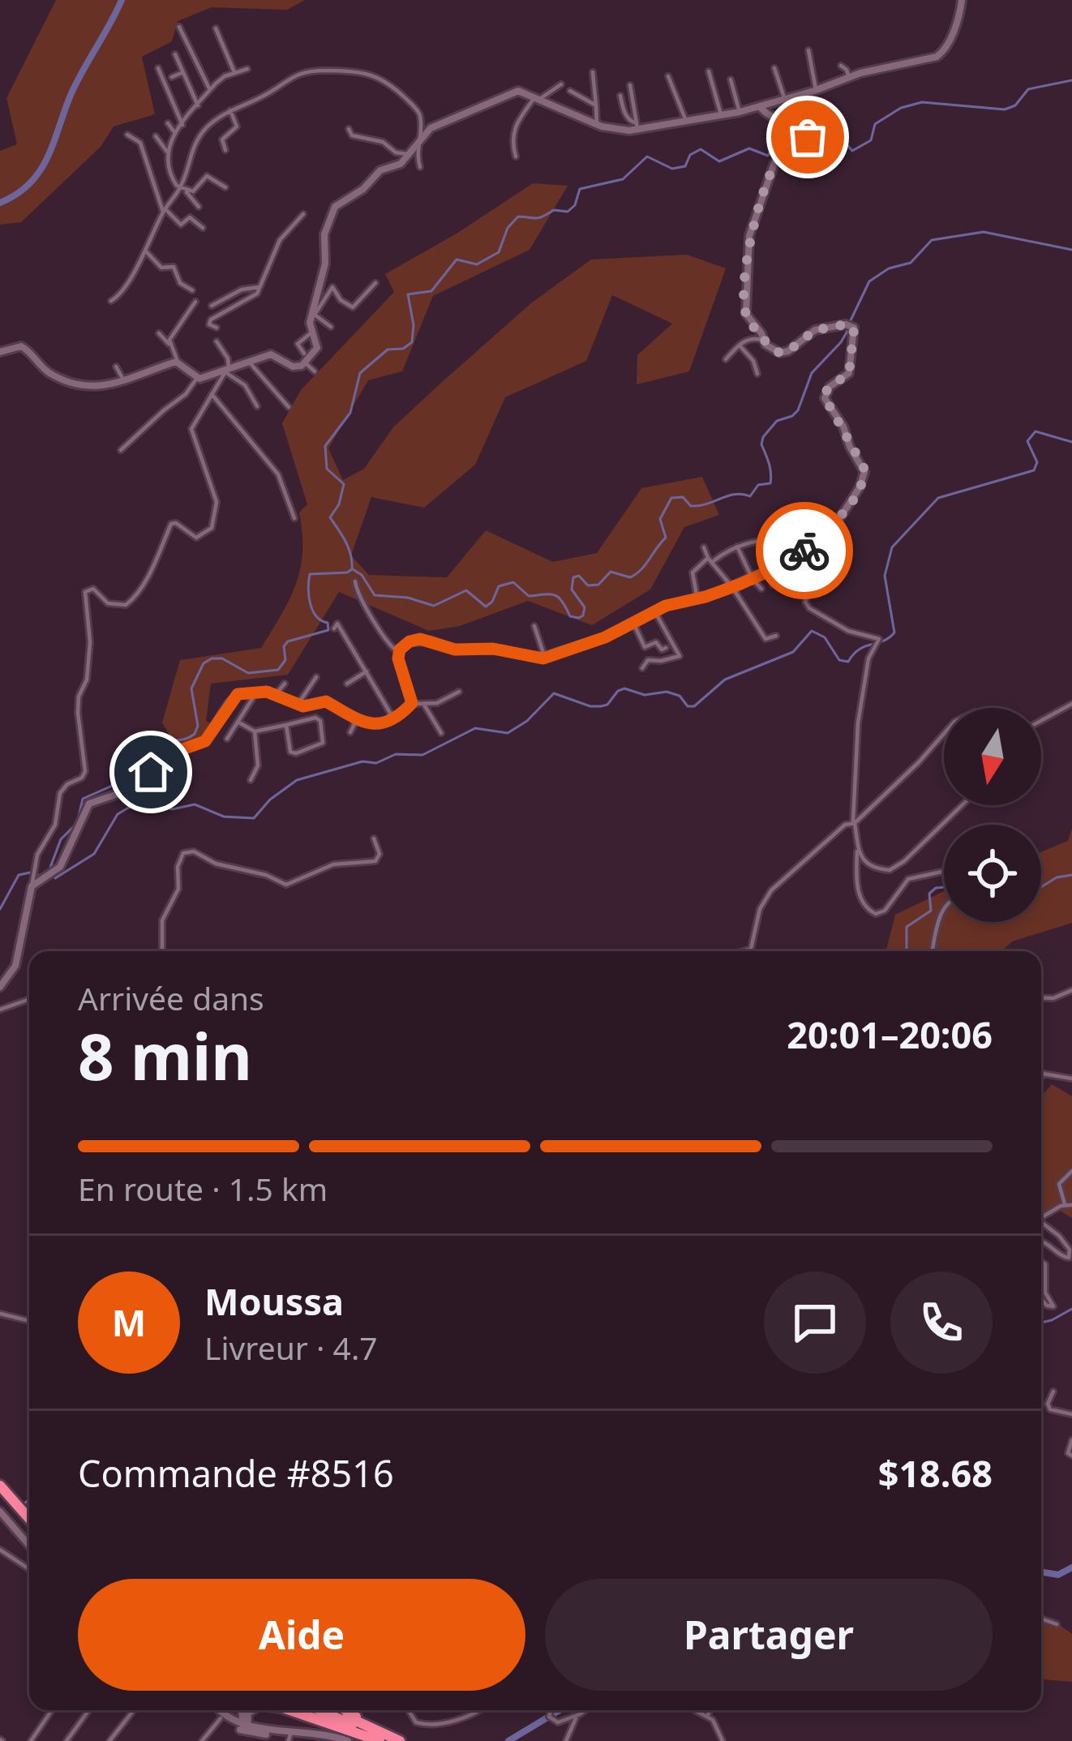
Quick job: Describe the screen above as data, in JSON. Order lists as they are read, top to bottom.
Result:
{
  "north": "bottom",
  "page": {
    "heading": ["8 min", "Arrivée dans", "20:01–20:06"],
    "panel": [
      "Moussa",
      "Livreur · 4.7",
      "Commande #8516",
      "$18.68"
    ],
    "bar": "En route · 1.5 km",
    "round": "M",
    "buttons": ["Aide", "Partager"]
  }
}
